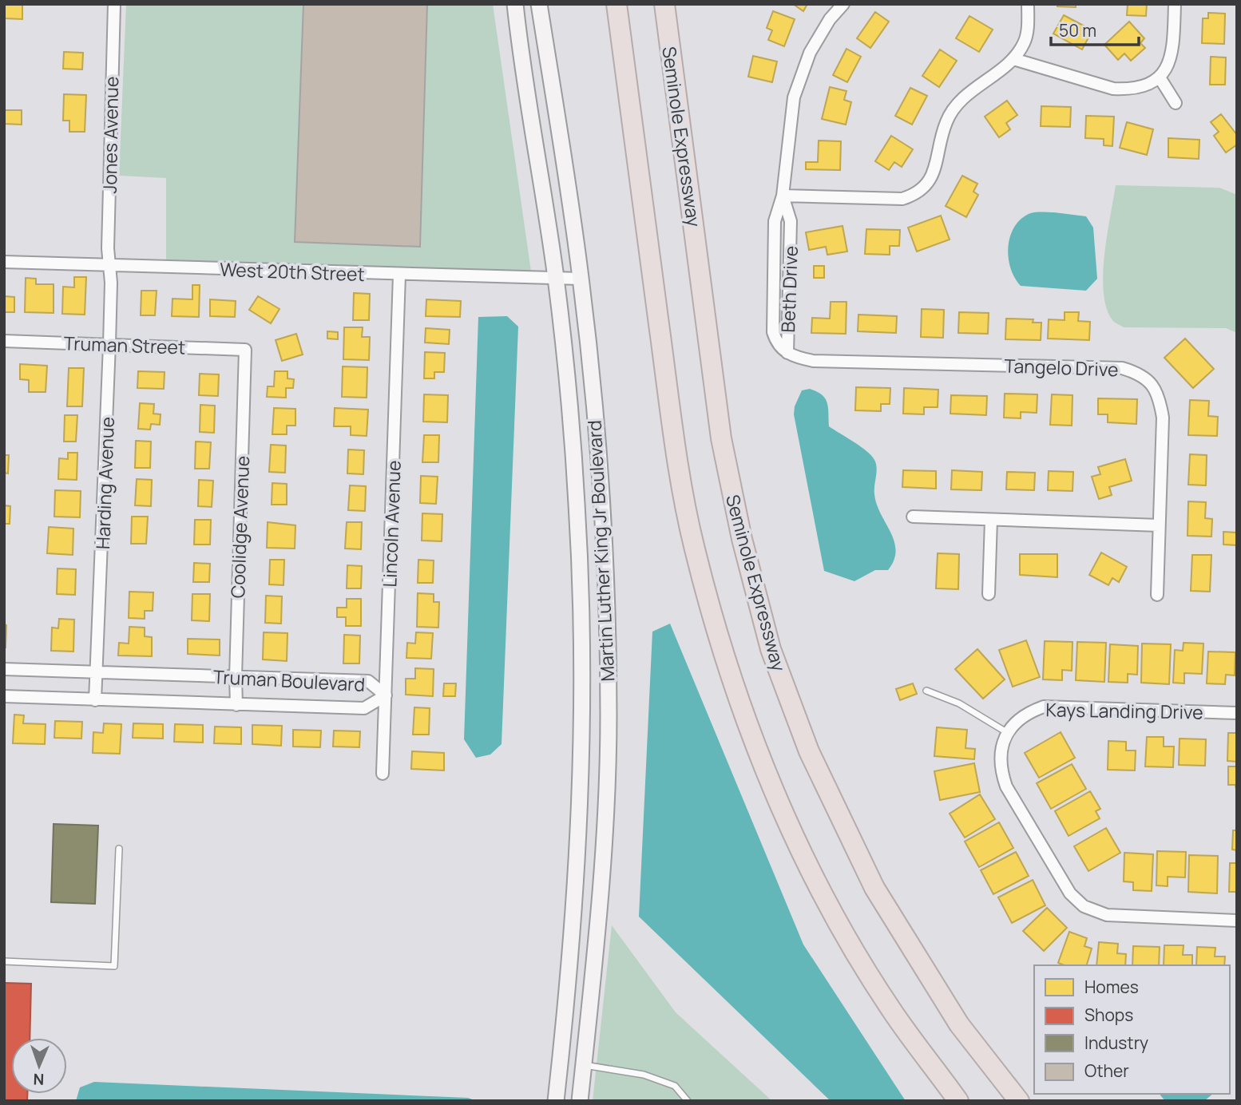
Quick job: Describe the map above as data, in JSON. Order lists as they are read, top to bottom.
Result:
{
  "streets": {
    "highway": ["Seminole Expressway"],
    "main road": ["Martin Luther King Jr Boulevard"],
    "street": [
      "Jones Avenue",
      "West 20th Street",
      "Beth Drive",
      "Truman Street",
      "Tangelo Drive",
      "Harding Avenue",
      "Lincoln Avenue",
      "Coolidge Avenue",
      "Truman Boulevard",
      "Kays Landing Drive"
    ]
  },
  "crossings": [
    ["Jones Avenue", "West 20th Street"],
    ["Jones Avenue", "Harding Avenue"],
    ["West 20th Street", "Harding Avenue"],
    ["West 20th Street", "Lincoln Avenue"],
    ["West 20th Street", "Martin Luther King Jr Boulevard"],
    ["Beth Drive", "Tangelo Drive"],
    ["Truman Street", "Harding Avenue"],
    ["Truman Street", "Coolidge Avenue"],
    ["Harding Avenue", "Truman Boulevard"],
    ["Lincoln Avenue", "Truman Boulevard"],
    ["Coolidge Avenue", "Truman Boulevard"]
  ],
  "legend": [
    "Homes",
    "Shops",
    "Industry",
    "Other"
  ],
  "scale_bar": "50 m",
  "north": "bottom"
}
